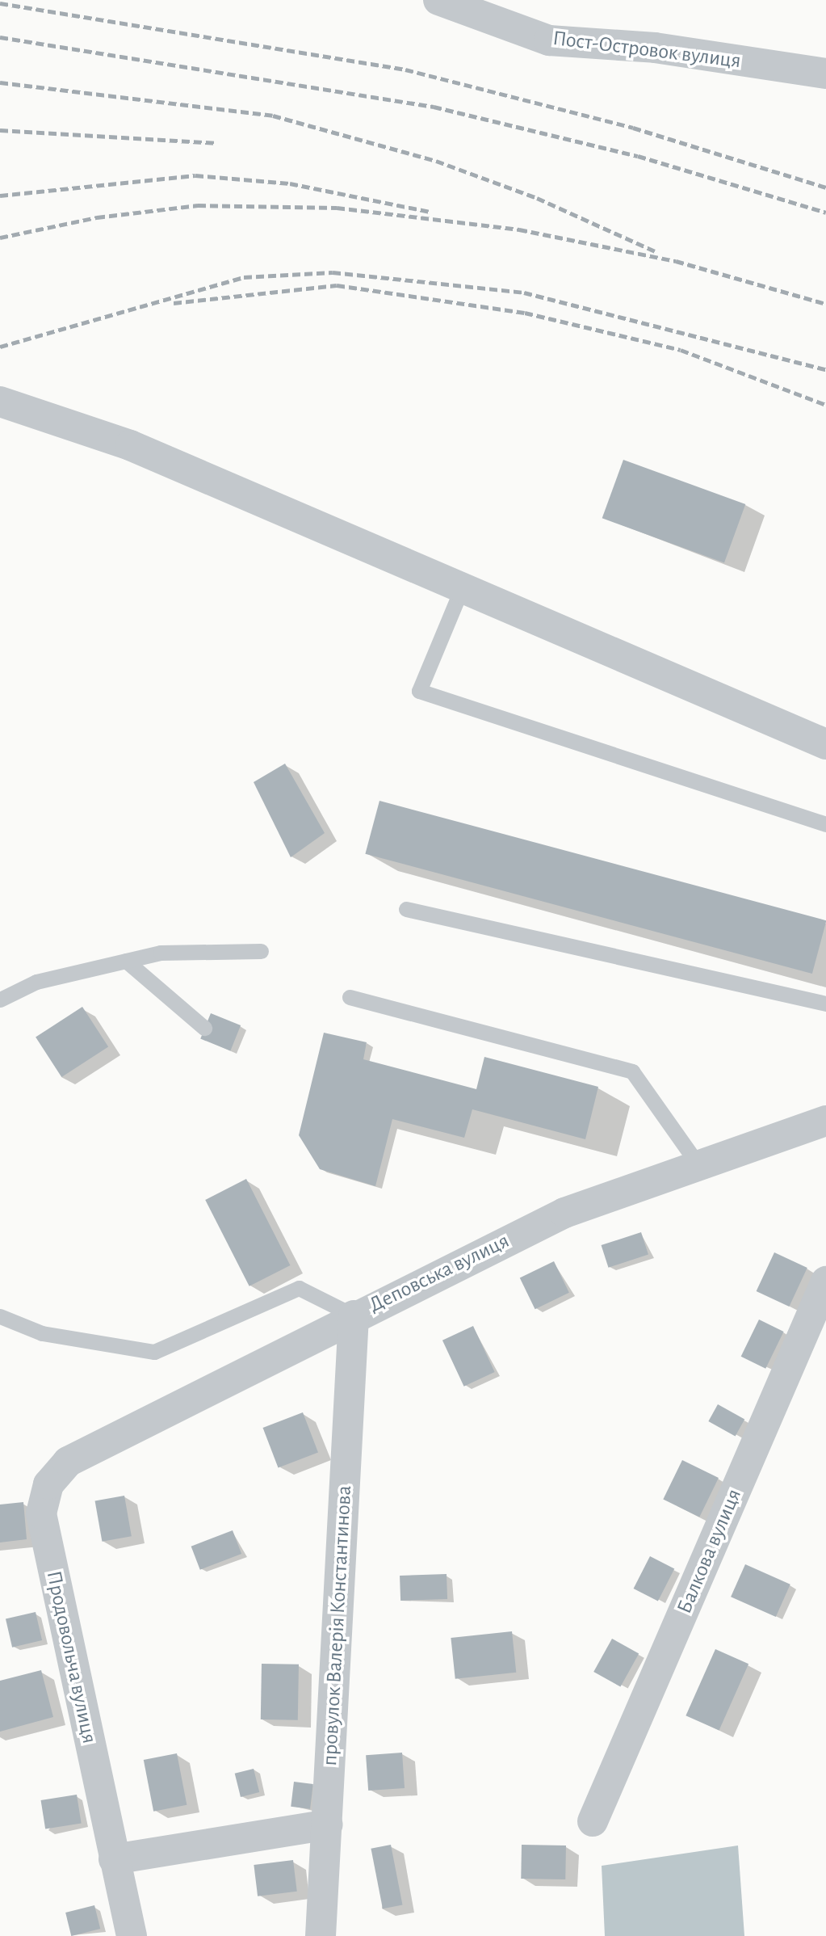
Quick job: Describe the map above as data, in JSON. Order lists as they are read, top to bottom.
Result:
{
  "streets": {
    "street": [
      "Пост-Островок вулиця",
      "Деповська вулиця",
      "Балкова вулиця",
      "провулок Валерія Константинова",
      "Продовольча вулиця"
    ]
  },
  "crossings": [
    ["Деповська вулиця", "провулок Валерія Константинова"],
    ["Деповська вулиця", "Продовольча вулиця"]
  ]
}
